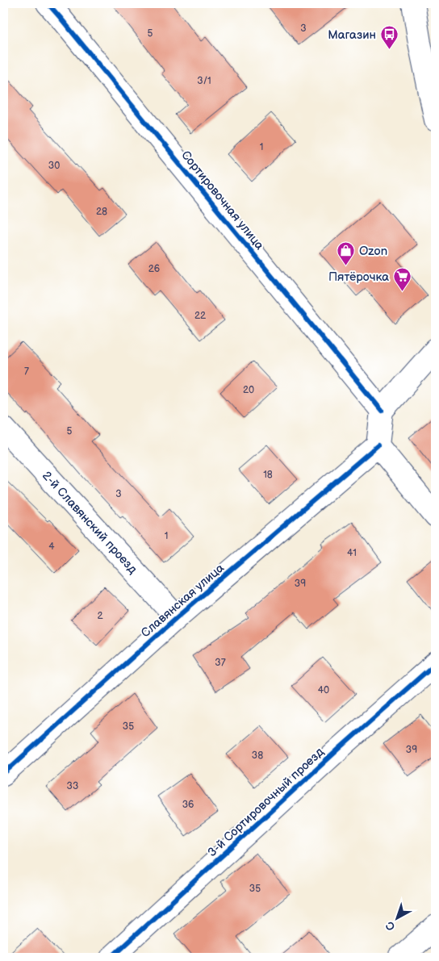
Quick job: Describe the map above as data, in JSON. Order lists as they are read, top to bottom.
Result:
{
  "streets": {
    "street": [
      "Сортировочная улица",
      "2-й Славянский проезд",
      "Славянская улица",
      "3-й Сортировочный проезд"
    ]
  },
  "crossings": [
    ["2-й Славянский проезд", "Славянская улица"]
  ],
  "places": {
    "bus stop": ["Магазин"],
    "shop": ["Ozon"],
    "supermarket": ["Пятёрочка"]
  },
  "house_numbers": [
    "3",
    "5",
    "3/1",
    "1",
    "30",
    "28",
    "26",
    "22",
    "7",
    "20",
    "5",
    "18",
    "3",
    "1",
    "4",
    "41",
    "39",
    "2",
    "37",
    "40",
    "35",
    "39",
    "38",
    "33",
    "36",
    "35"
  ],
  "north": "bottom left"
}
